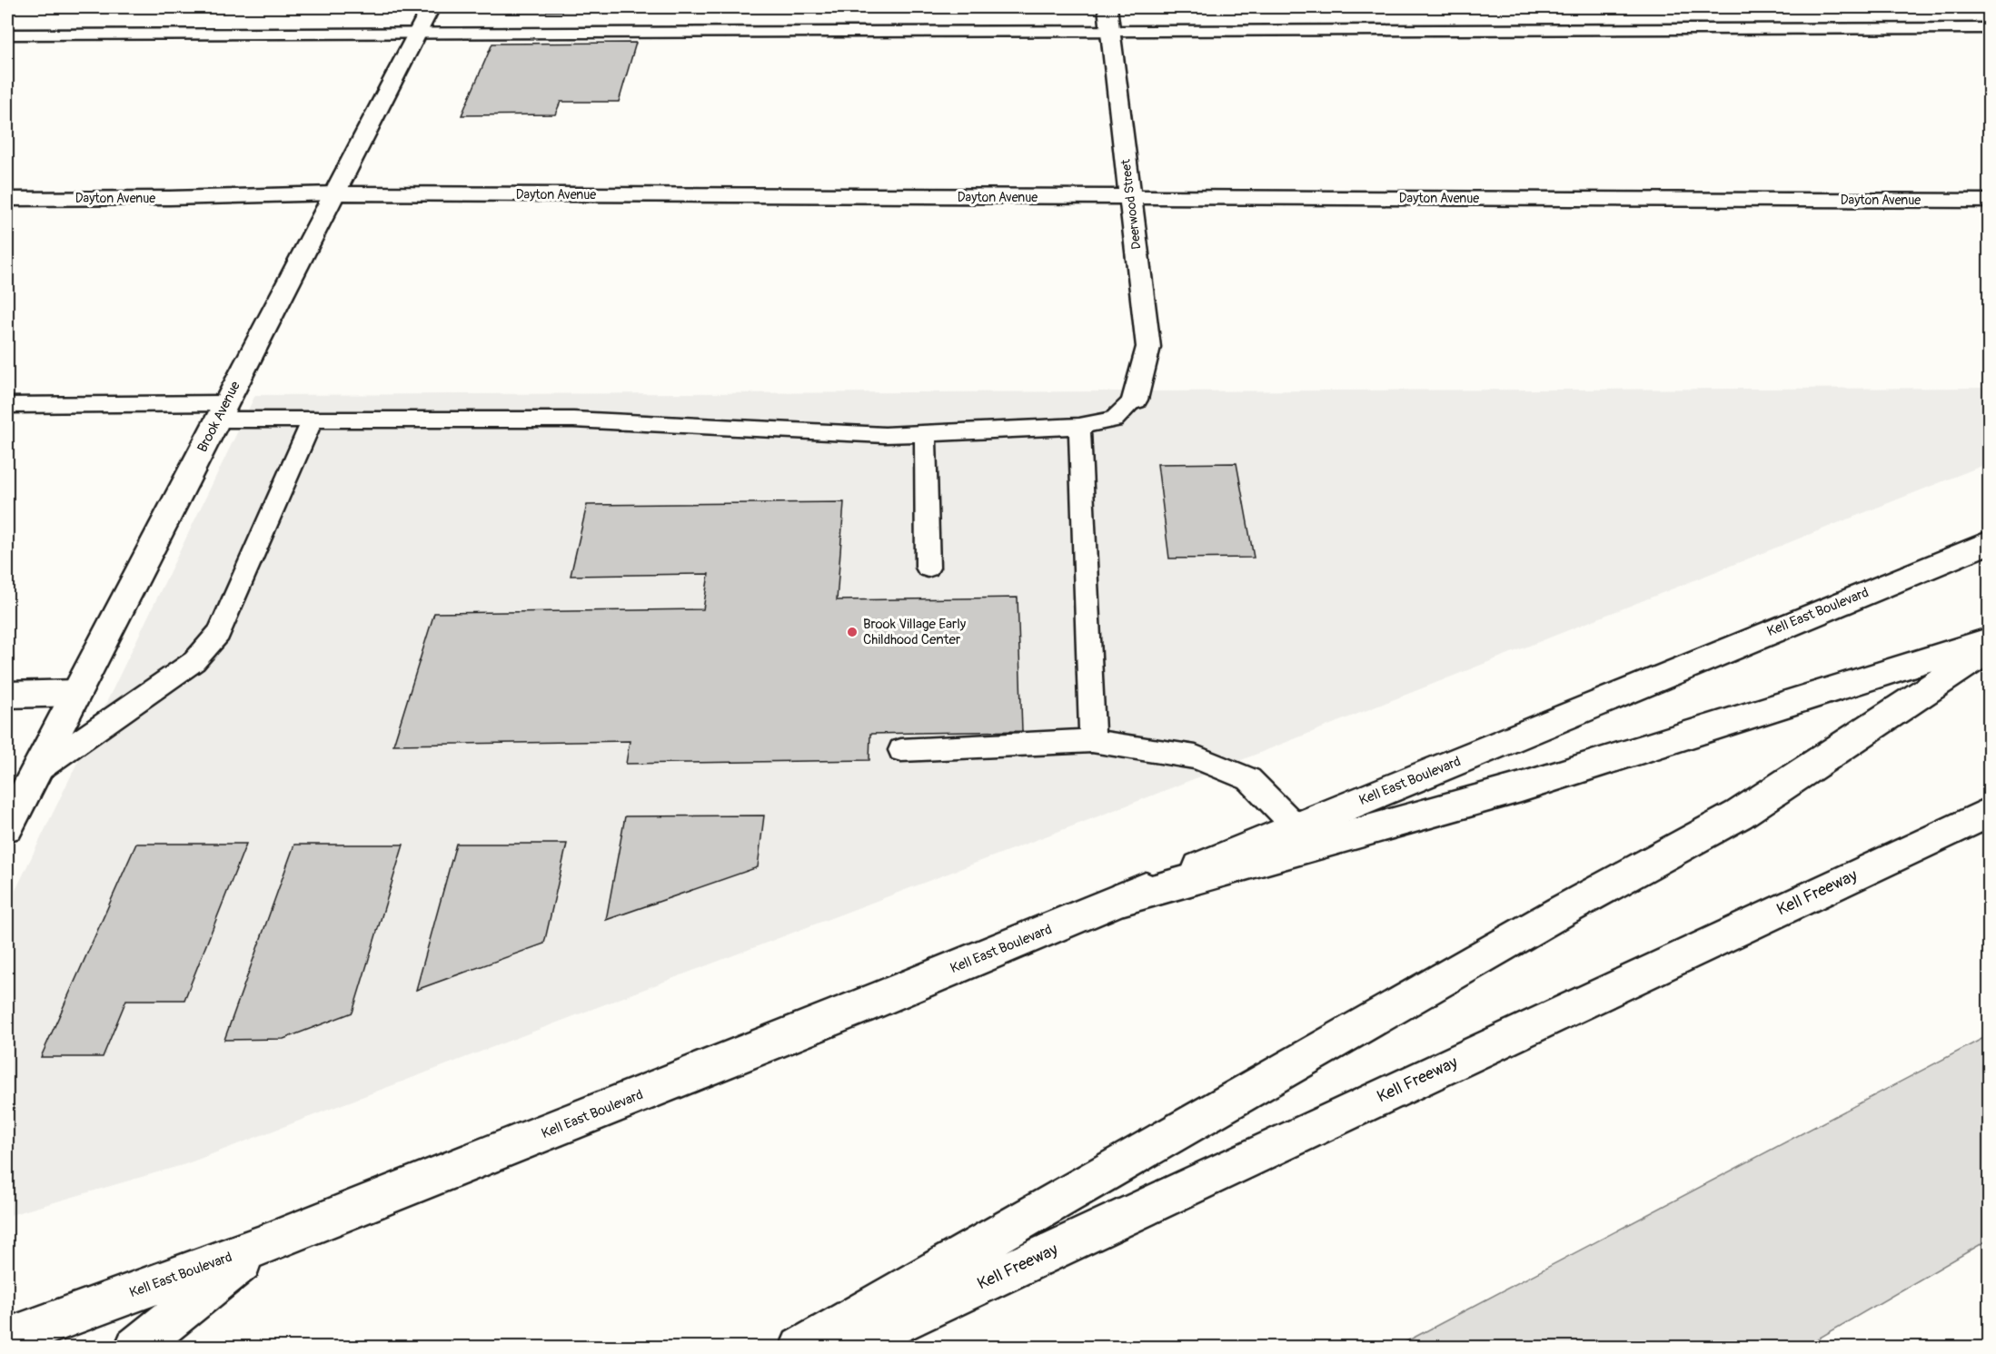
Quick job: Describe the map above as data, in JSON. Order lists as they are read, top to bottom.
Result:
{
  "streets": {
    "main road": [
      "Dayton Avenue",
      "Deerwood Street",
      "Brook Avenue",
      "Kell East Boulevard",
      "Kell Freeway"
    ]
  },
  "crossings": [
    ["Dayton Avenue", "Deerwood Street"],
    ["Dayton Avenue", "Brook Avenue"]
  ],
  "places": ["Brook Village Early Childhood Center"]
}
